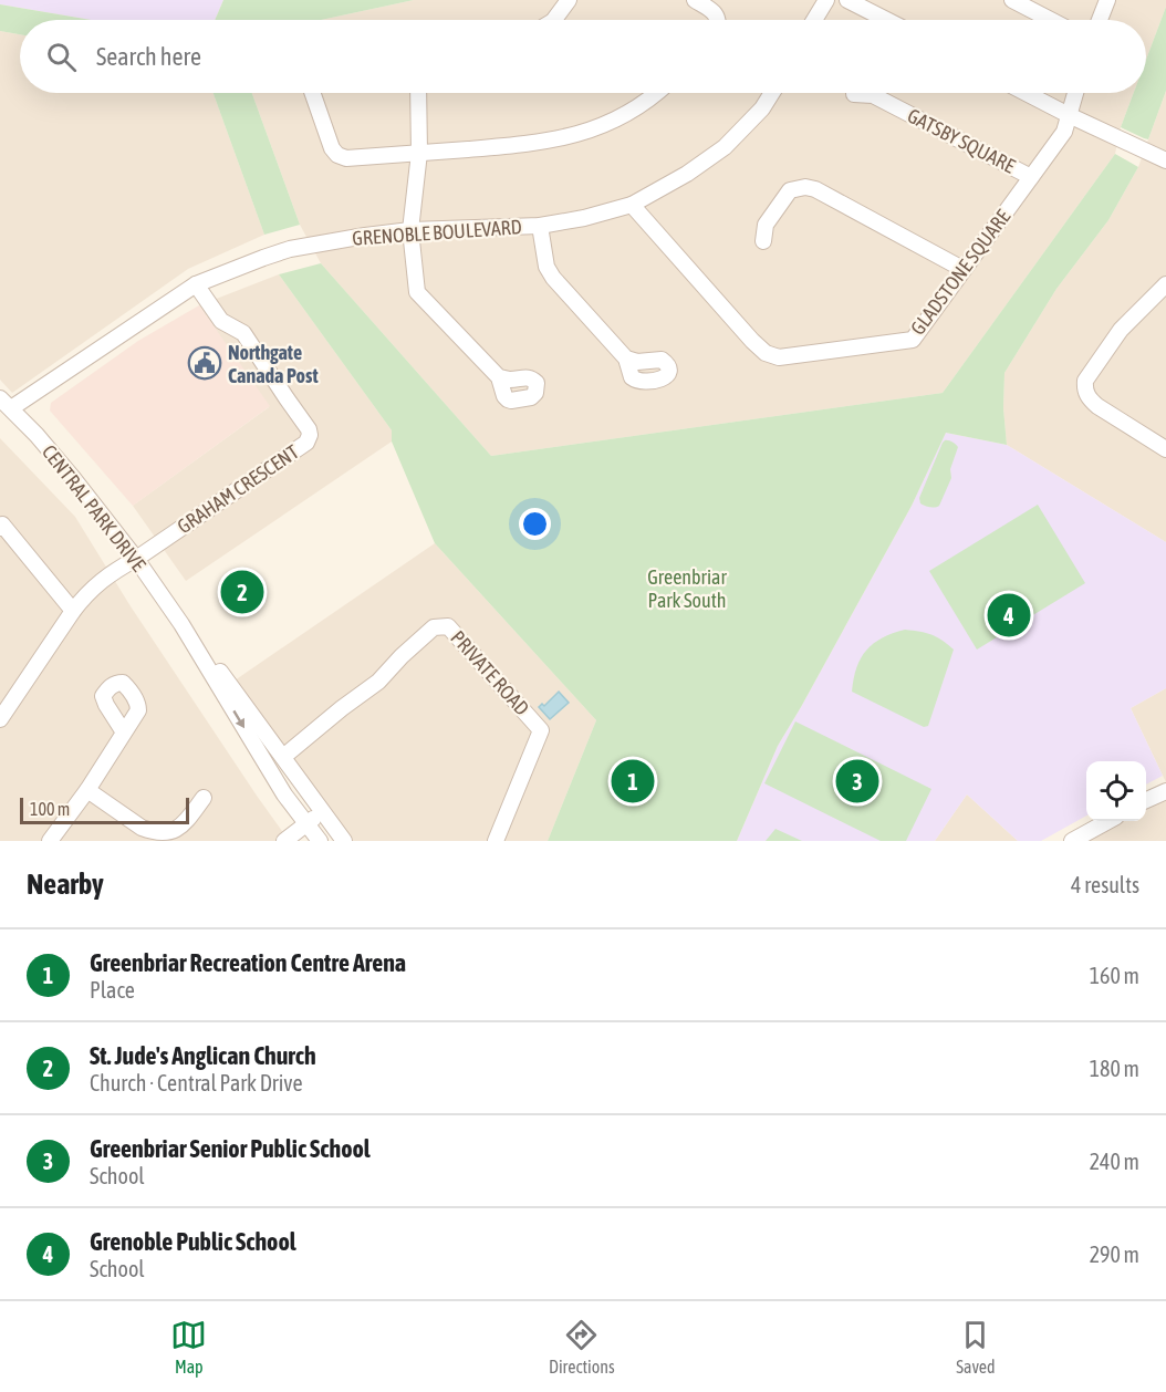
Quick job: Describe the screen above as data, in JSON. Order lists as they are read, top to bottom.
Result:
{
  "streets": {
    "street": [
      "GATSBY SQUARE",
      "GRENOBLE BOULEVARD",
      "GLADSTONE SQUARE",
      "GRAHAM CRESCENT",
      "CENTRAL PARK DRIVE",
      "PRIVATE ROAD"
    ]
  },
  "crossings": [
    ["GATSBY SQUARE", "GLADSTONE SQUARE"],
    ["GRENOBLE BOULEVARD", "GLADSTONE SQUARE"],
    ["GRENOBLE BOULEVARD", "GRAHAM CRESCENT"],
    ["GRENOBLE BOULEVARD", "CENTRAL PARK DRIVE"],
    ["GRAHAM CRESCENT", "CENTRAL PARK DRIVE"],
    ["CENTRAL PARK DRIVE", "PRIVATE ROAD"]
  ],
  "parks": ["Greenbriar Park South"],
  "places": {
    "public building": ["Northgate Canada Post"]
  },
  "scale_bar": "100 m",
  "page": {
    "search": "Search here",
    "pins": [
      "2",
      "4",
      "1",
      "3"
    ],
    "scale": "100 m",
    "heading": ["Nearby", "4 results"],
    "list": [
      {
        "mark": "1",
        "name": "Greenbriar Recreation Centre Arena",
        "note": "Place",
        "value": "160 m"
      },
      {
        "mark": "2",
        "name": "St. Jude's Anglican Church",
        "note": "Church · Central Park Drive",
        "value": "180 m"
      },
      {
        "mark": "3",
        "name": "Greenbriar Senior Public School",
        "note": "School",
        "value": "240 m"
      },
      {
        "mark": "4",
        "name": "Grenoble Public School",
        "note": "School",
        "value": "290 m"
      }
    ],
    "nav": ["Map", "Directions", "Saved"]
  }
}
